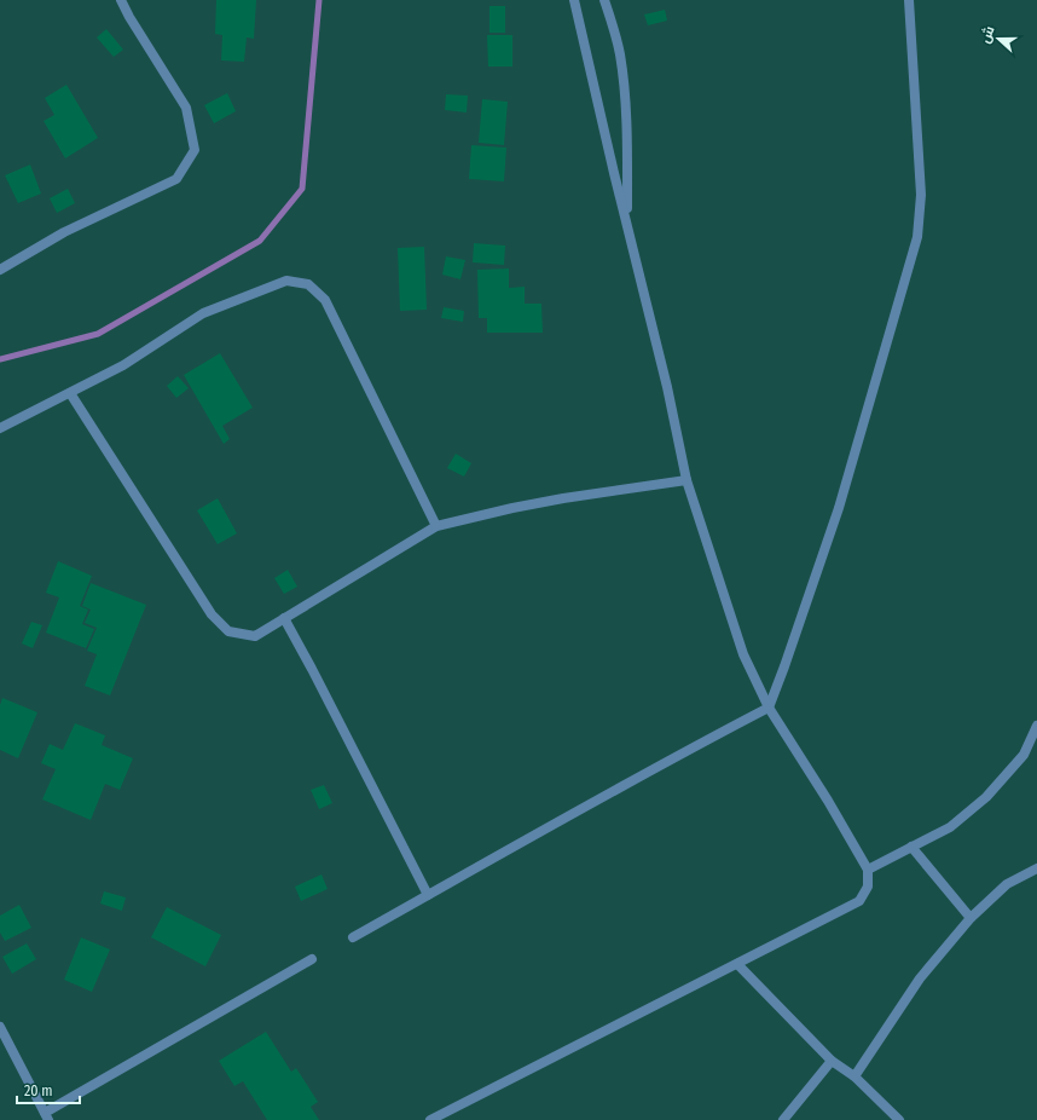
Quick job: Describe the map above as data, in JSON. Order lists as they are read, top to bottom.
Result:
{
  "scale_bar": "20 m",
  "north": "left"
}
